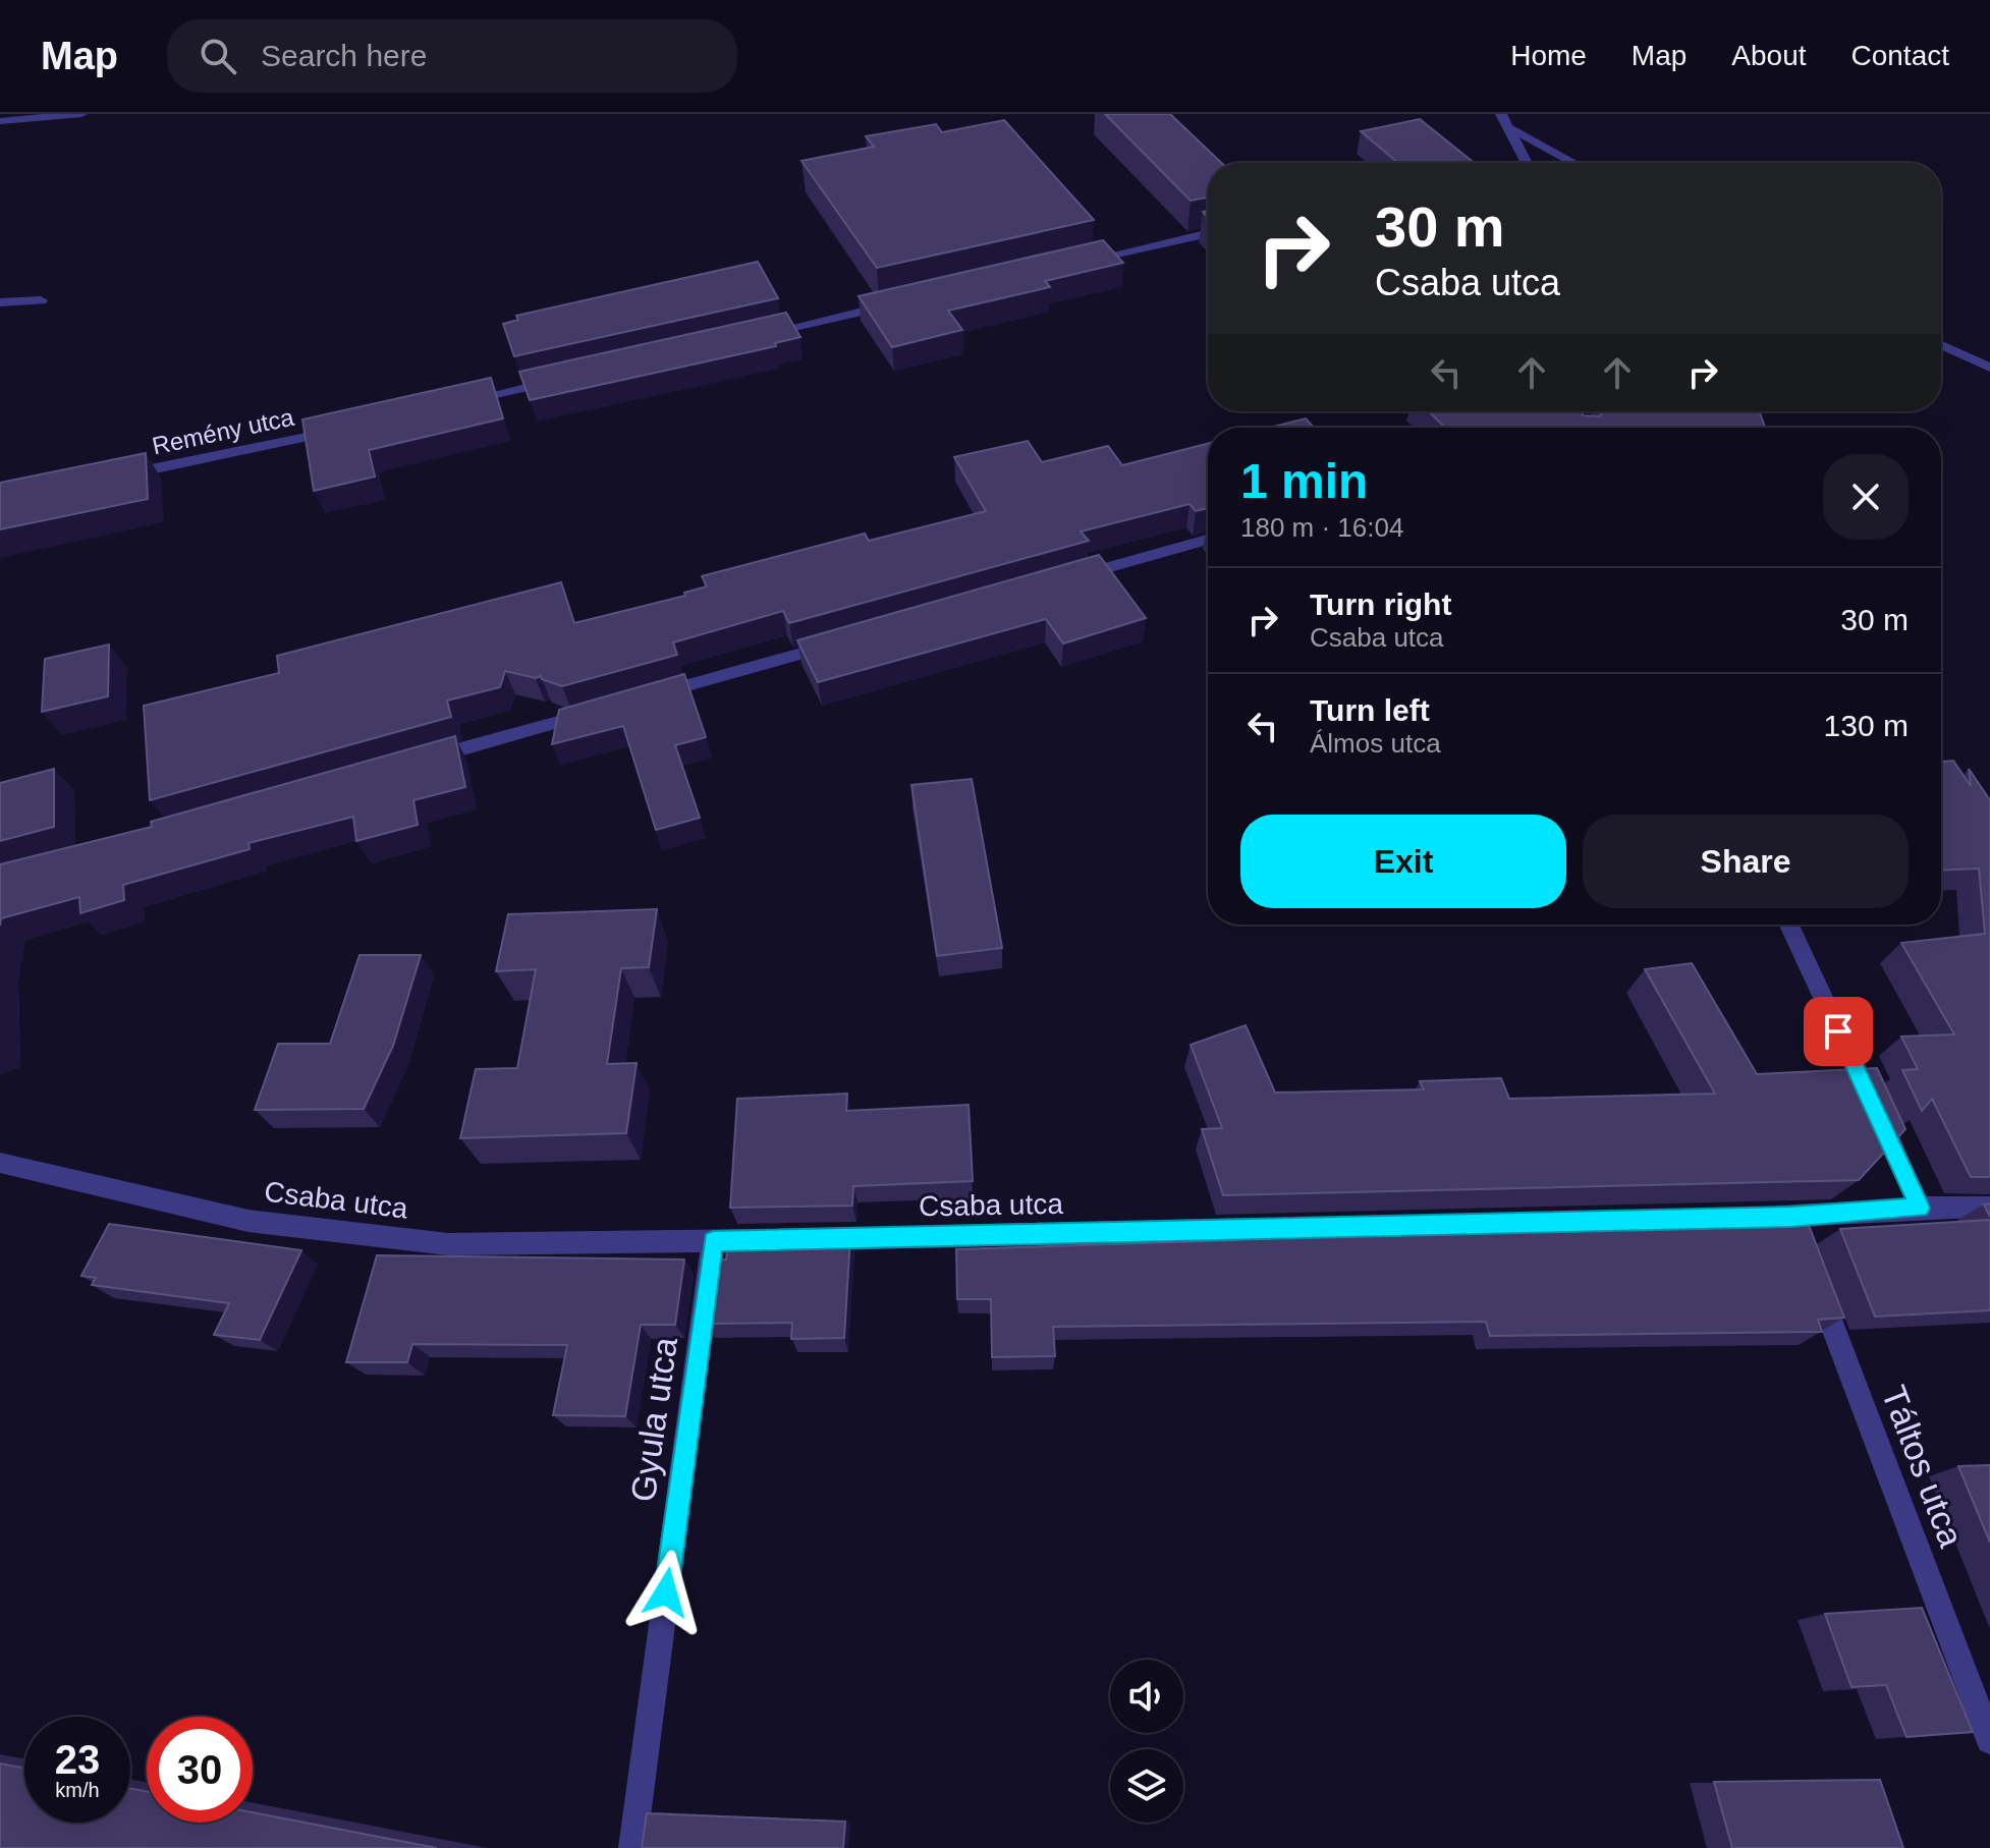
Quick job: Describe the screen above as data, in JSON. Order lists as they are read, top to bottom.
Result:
{
  "streets": {
    "street": [
      "Remény utca",
      "Csaba utca",
      "Gyula utca",
      "Táltos utca"
    ]
  },
  "crossings": [
    ["Csaba utca", "Gyula utca"]
  ],
  "page": {
    "header": "Map",
    "search": "Search here",
    "nav": [
      "Home",
      "Map",
      "About",
      "Contact"
    ],
    "turn": ["30 m", "Csaba utca"],
    "heading": ["1 min", "180 m · 16:04"],
    "list": [
      {
        "name": "Turn right",
        "note": "Csaba utca",
        "value": "30 m"
      },
      {
        "name": "Turn left",
        "note": "Álmos utca",
        "value": "130 m"
      }
    ],
    "buttons": ["Exit", "Share"],
    "speed": "23 km/h",
    "limit": "30"
  }
}
